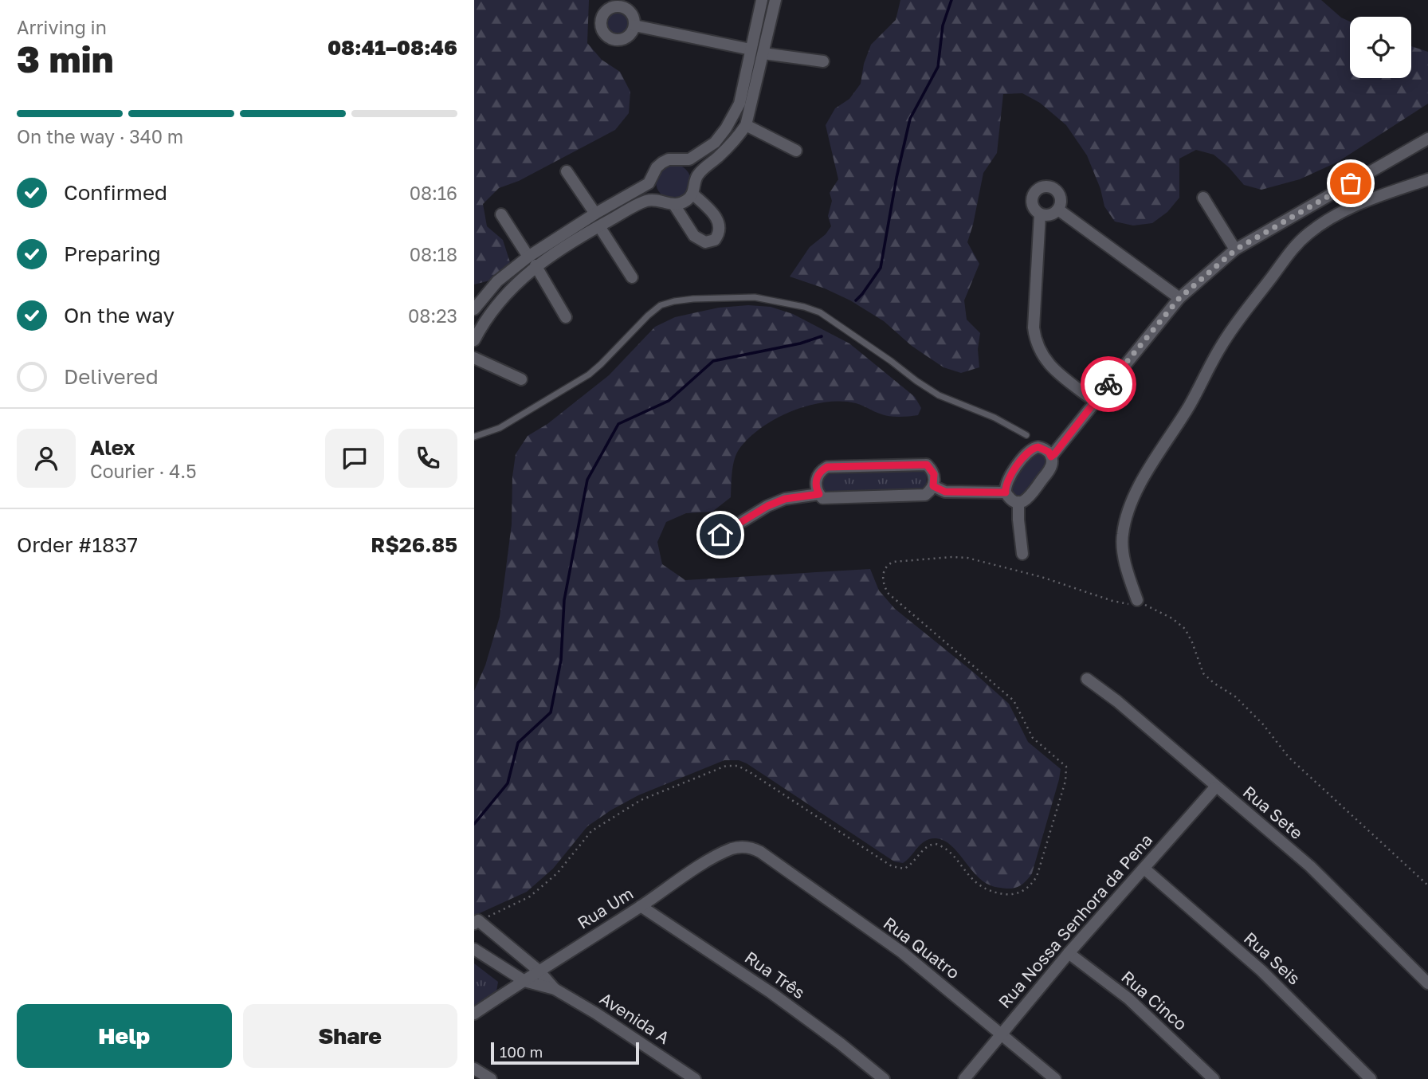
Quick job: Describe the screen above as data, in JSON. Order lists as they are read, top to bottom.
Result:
{
  "streets": {
    "street": [
      "Rua Sete",
      "Rua Um",
      "Rua Nossa Senhora da Pena",
      "Rua Quatro",
      "Rua Seis",
      "Rua Três",
      "Rua Cinco",
      "Avenida A"
    ]
  },
  "crossings": [
    ["Rua Sete", "Rua Nossa Senhora da Pena"],
    ["Rua Um", "Rua Quatro"],
    ["Rua Um", "Rua Três"],
    ["Rua Um", "Avenida A"],
    ["Rua Nossa Senhora da Pena", "Rua Quatro"],
    ["Rua Nossa Senhora da Pena", "Rua Seis"],
    ["Rua Nossa Senhora da Pena", "Rua Cinco"]
  ],
  "scale_bar": "100 m",
  "page": {
    "heading": ["3 min", "Arriving in", "08:41–08:46"],
    "panel": [
      "Alex",
      "Courier · 4.5",
      "Order #1837",
      "R$26.85"
    ],
    "bar": "On the way · 340 m",
    "list": [
      ["Confirmed", "08:16"],
      ["Preparing", "08:18"],
      ["On the way", "08:23"],
      "Delivered"
    ],
    "buttons": ["Help", "Share"],
    "scale": "100 m"
  }
}
